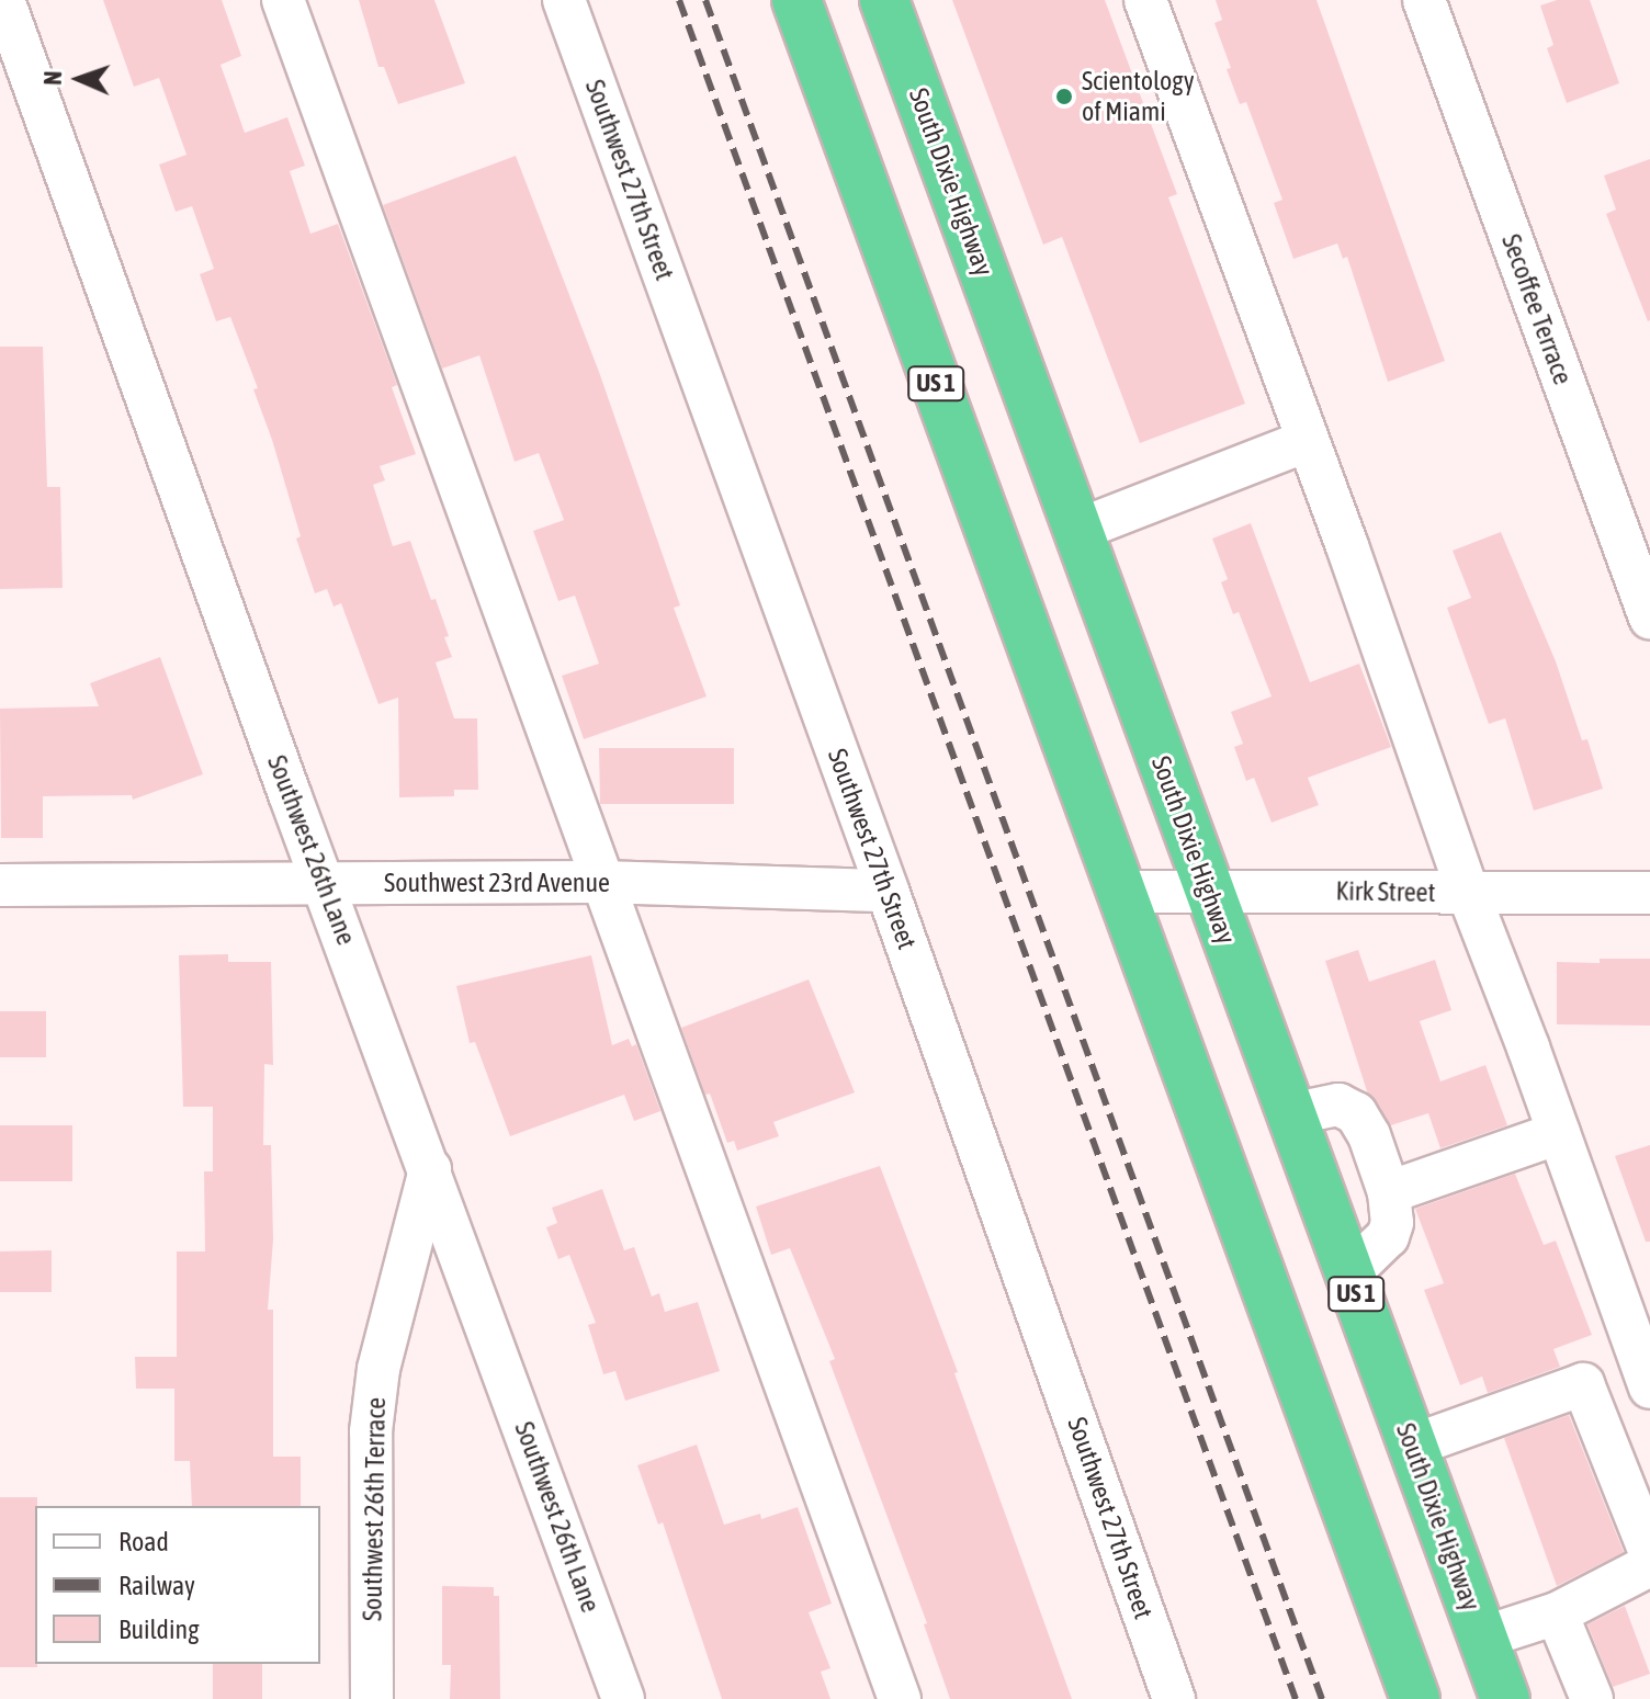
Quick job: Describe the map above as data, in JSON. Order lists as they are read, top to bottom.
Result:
{
  "streets": {
    "highway": ["South Dixie Highway", "US 1"],
    "street": [
      "Southwest 27th Street",
      "Secoffee Terrace",
      "Southwest 26th Lane",
      "Southwest 23rd Avenue",
      "Kirk Street",
      "Southwest 26th Terrace"
    ]
  },
  "crossings": [
    ["Southwest 27th Street", "Southwest 23rd Avenue"],
    ["South Dixie Highway", "Kirk Street"],
    ["US 1", "Kirk Street"],
    ["Southwest 26th Lane", "Southwest 23rd Avenue"],
    ["Southwest 26th Lane", "Southwest 26th Terrace"]
  ],
  "places": ["Scientology of Miami"],
  "legend": ["Road", "Railway", "Building"],
  "north": "left"
}
